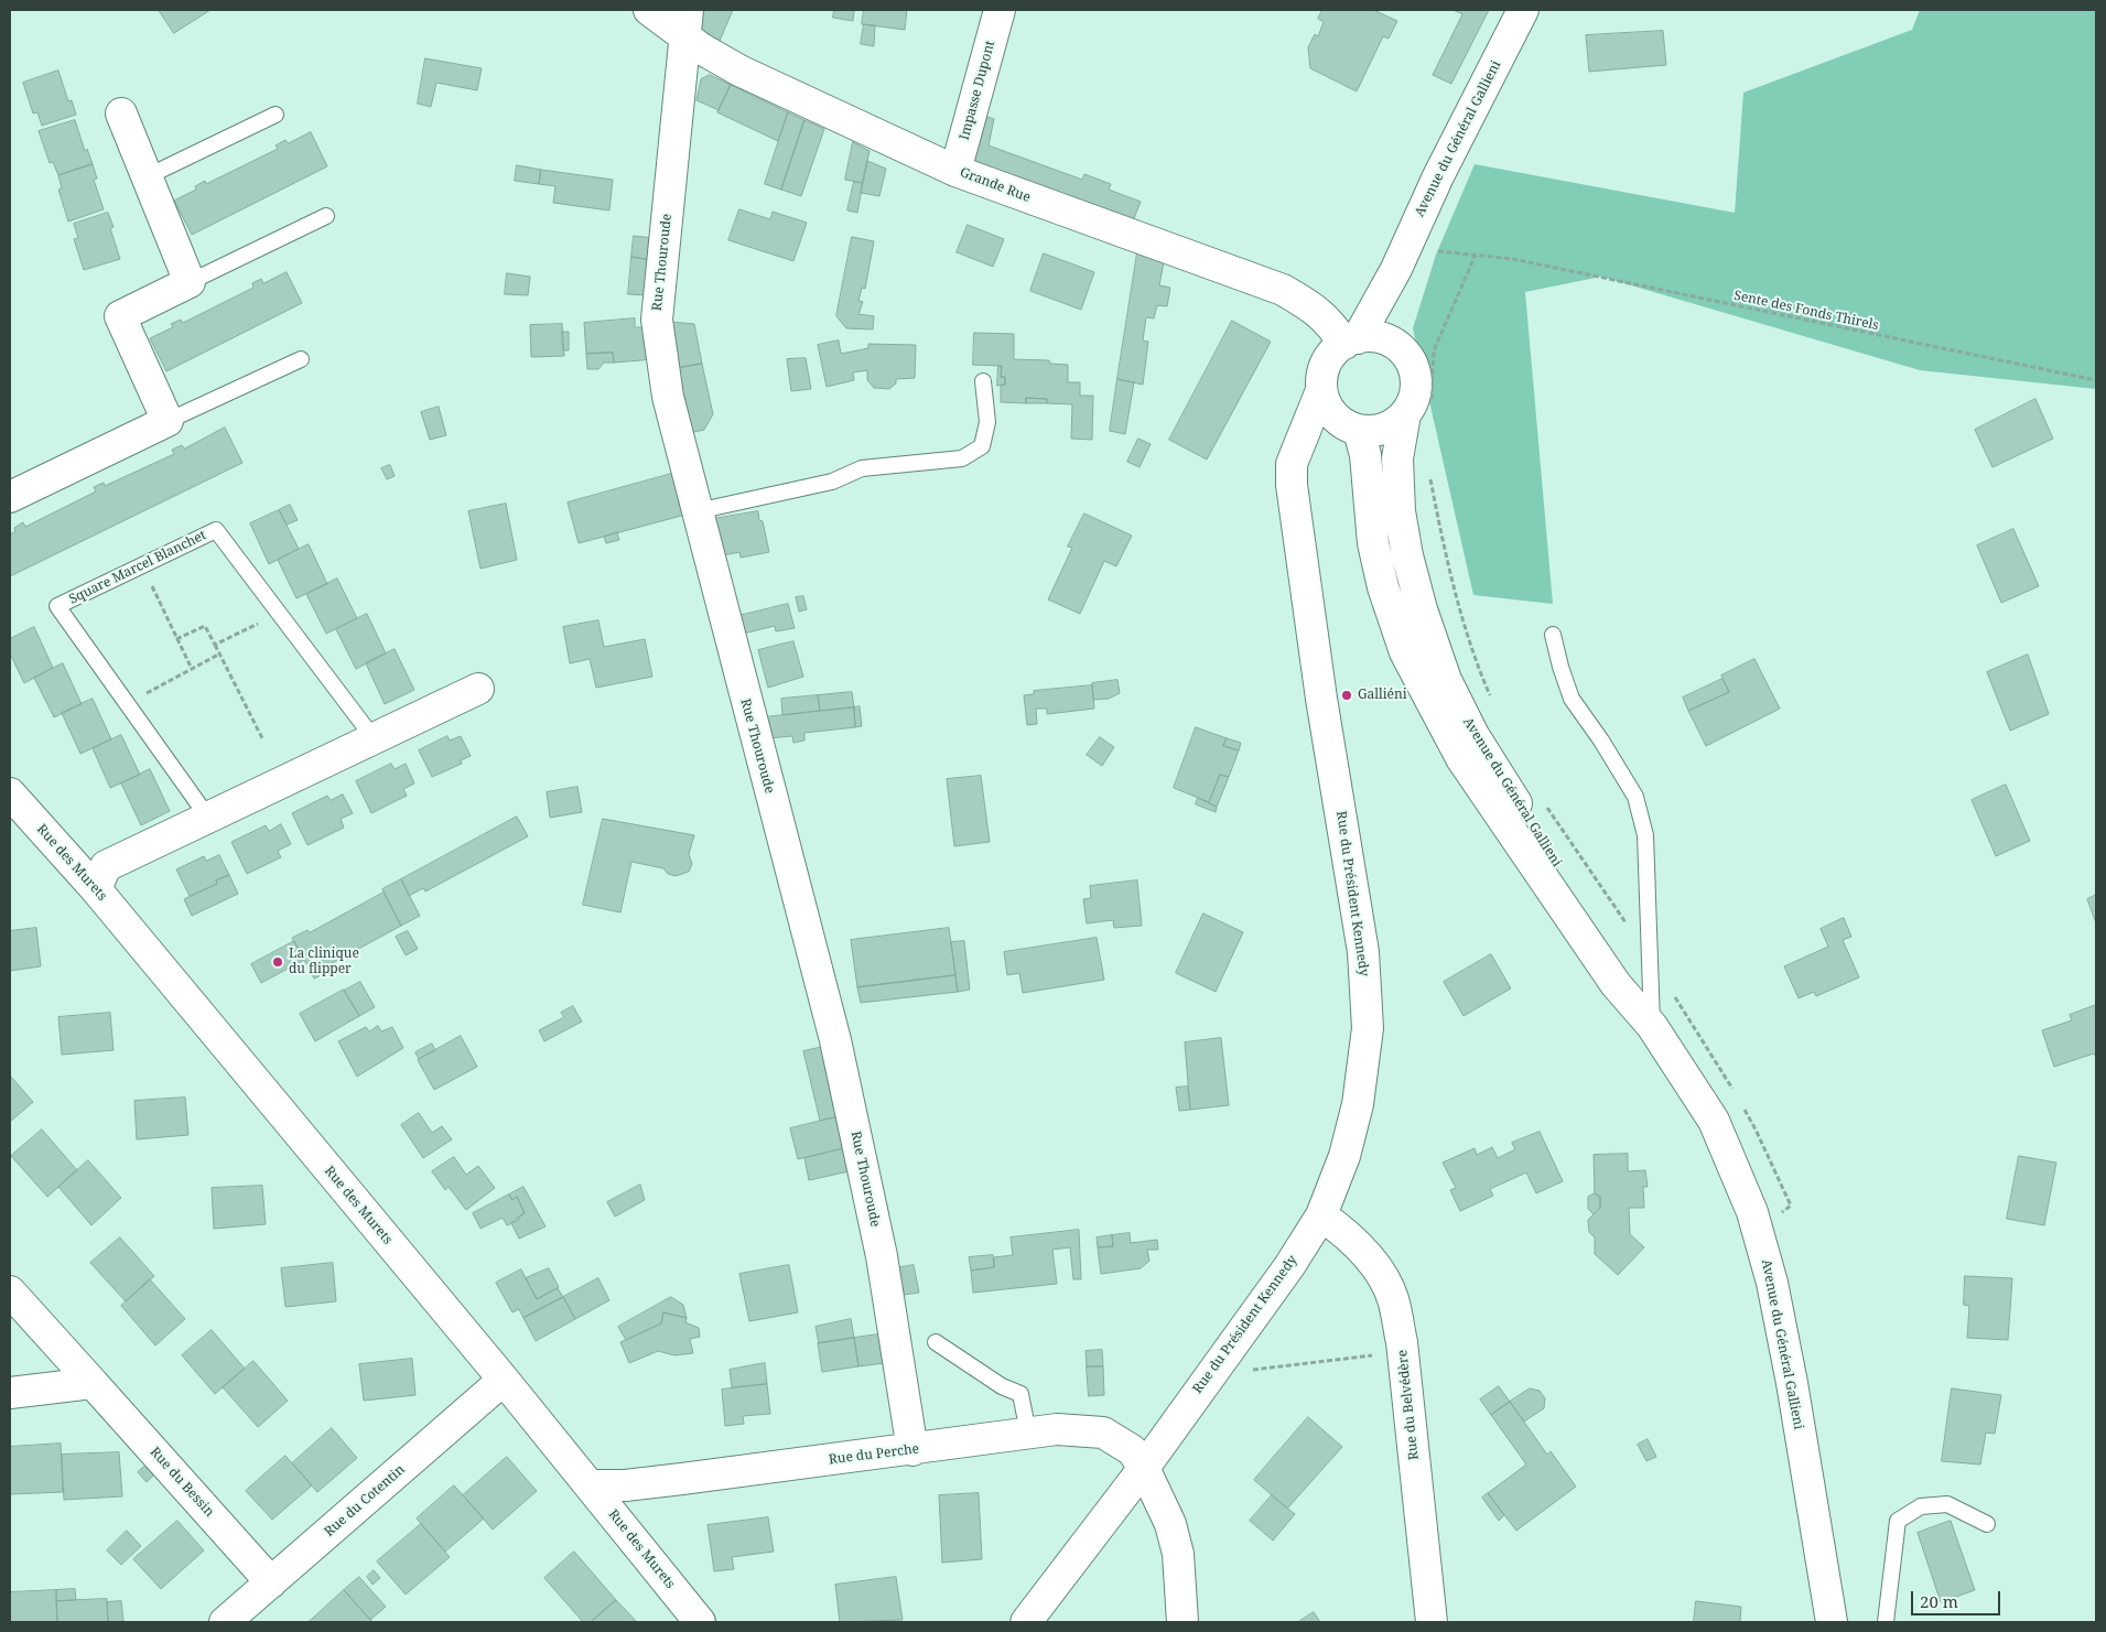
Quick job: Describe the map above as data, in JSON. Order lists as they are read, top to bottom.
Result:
{
  "streets": {
    "street": [
      "Impasse Dupont",
      "Avenue du Général Gallieni",
      "Grande Rue",
      "Rue Thouroude",
      "Rue des Murets",
      "Rue du Président Kennedy",
      "Rue du Belvédère",
      "Rue du Perche",
      "Rue du Bessin",
      "Rue du Cotentin"
    ],
    "lane": ["Square Marcel Blanchet"],
    "path": ["Sente des Fonds Thirels"]
  },
  "crossings": [
    ["Impasse Dupont", "Grande Rue"],
    ["Avenue du Général Gallieni", "Grande Rue"],
    ["Avenue du Général Gallieni", "Sente des Fonds Thirels"],
    ["Avenue du Général Gallieni", "Rue du Président Kennedy"],
    ["Grande Rue", "Rue Thouroude"],
    ["Grande Rue", "Rue du Président Kennedy"],
    ["Rue Thouroude", "Rue du Perche"],
    ["Rue des Murets", "Rue du Perche"],
    ["Rue des Murets", "Rue du Cotentin"],
    ["Rue du Président Kennedy", "Rue du Belvédère"],
    ["Rue du Président Kennedy", "Rue du Perche"],
    ["Rue du Bessin", "Rue du Cotentin"]
  ],
  "places": ["Galliéni", "La clinique du flipper"],
  "scale_bar": "20 m"
}
